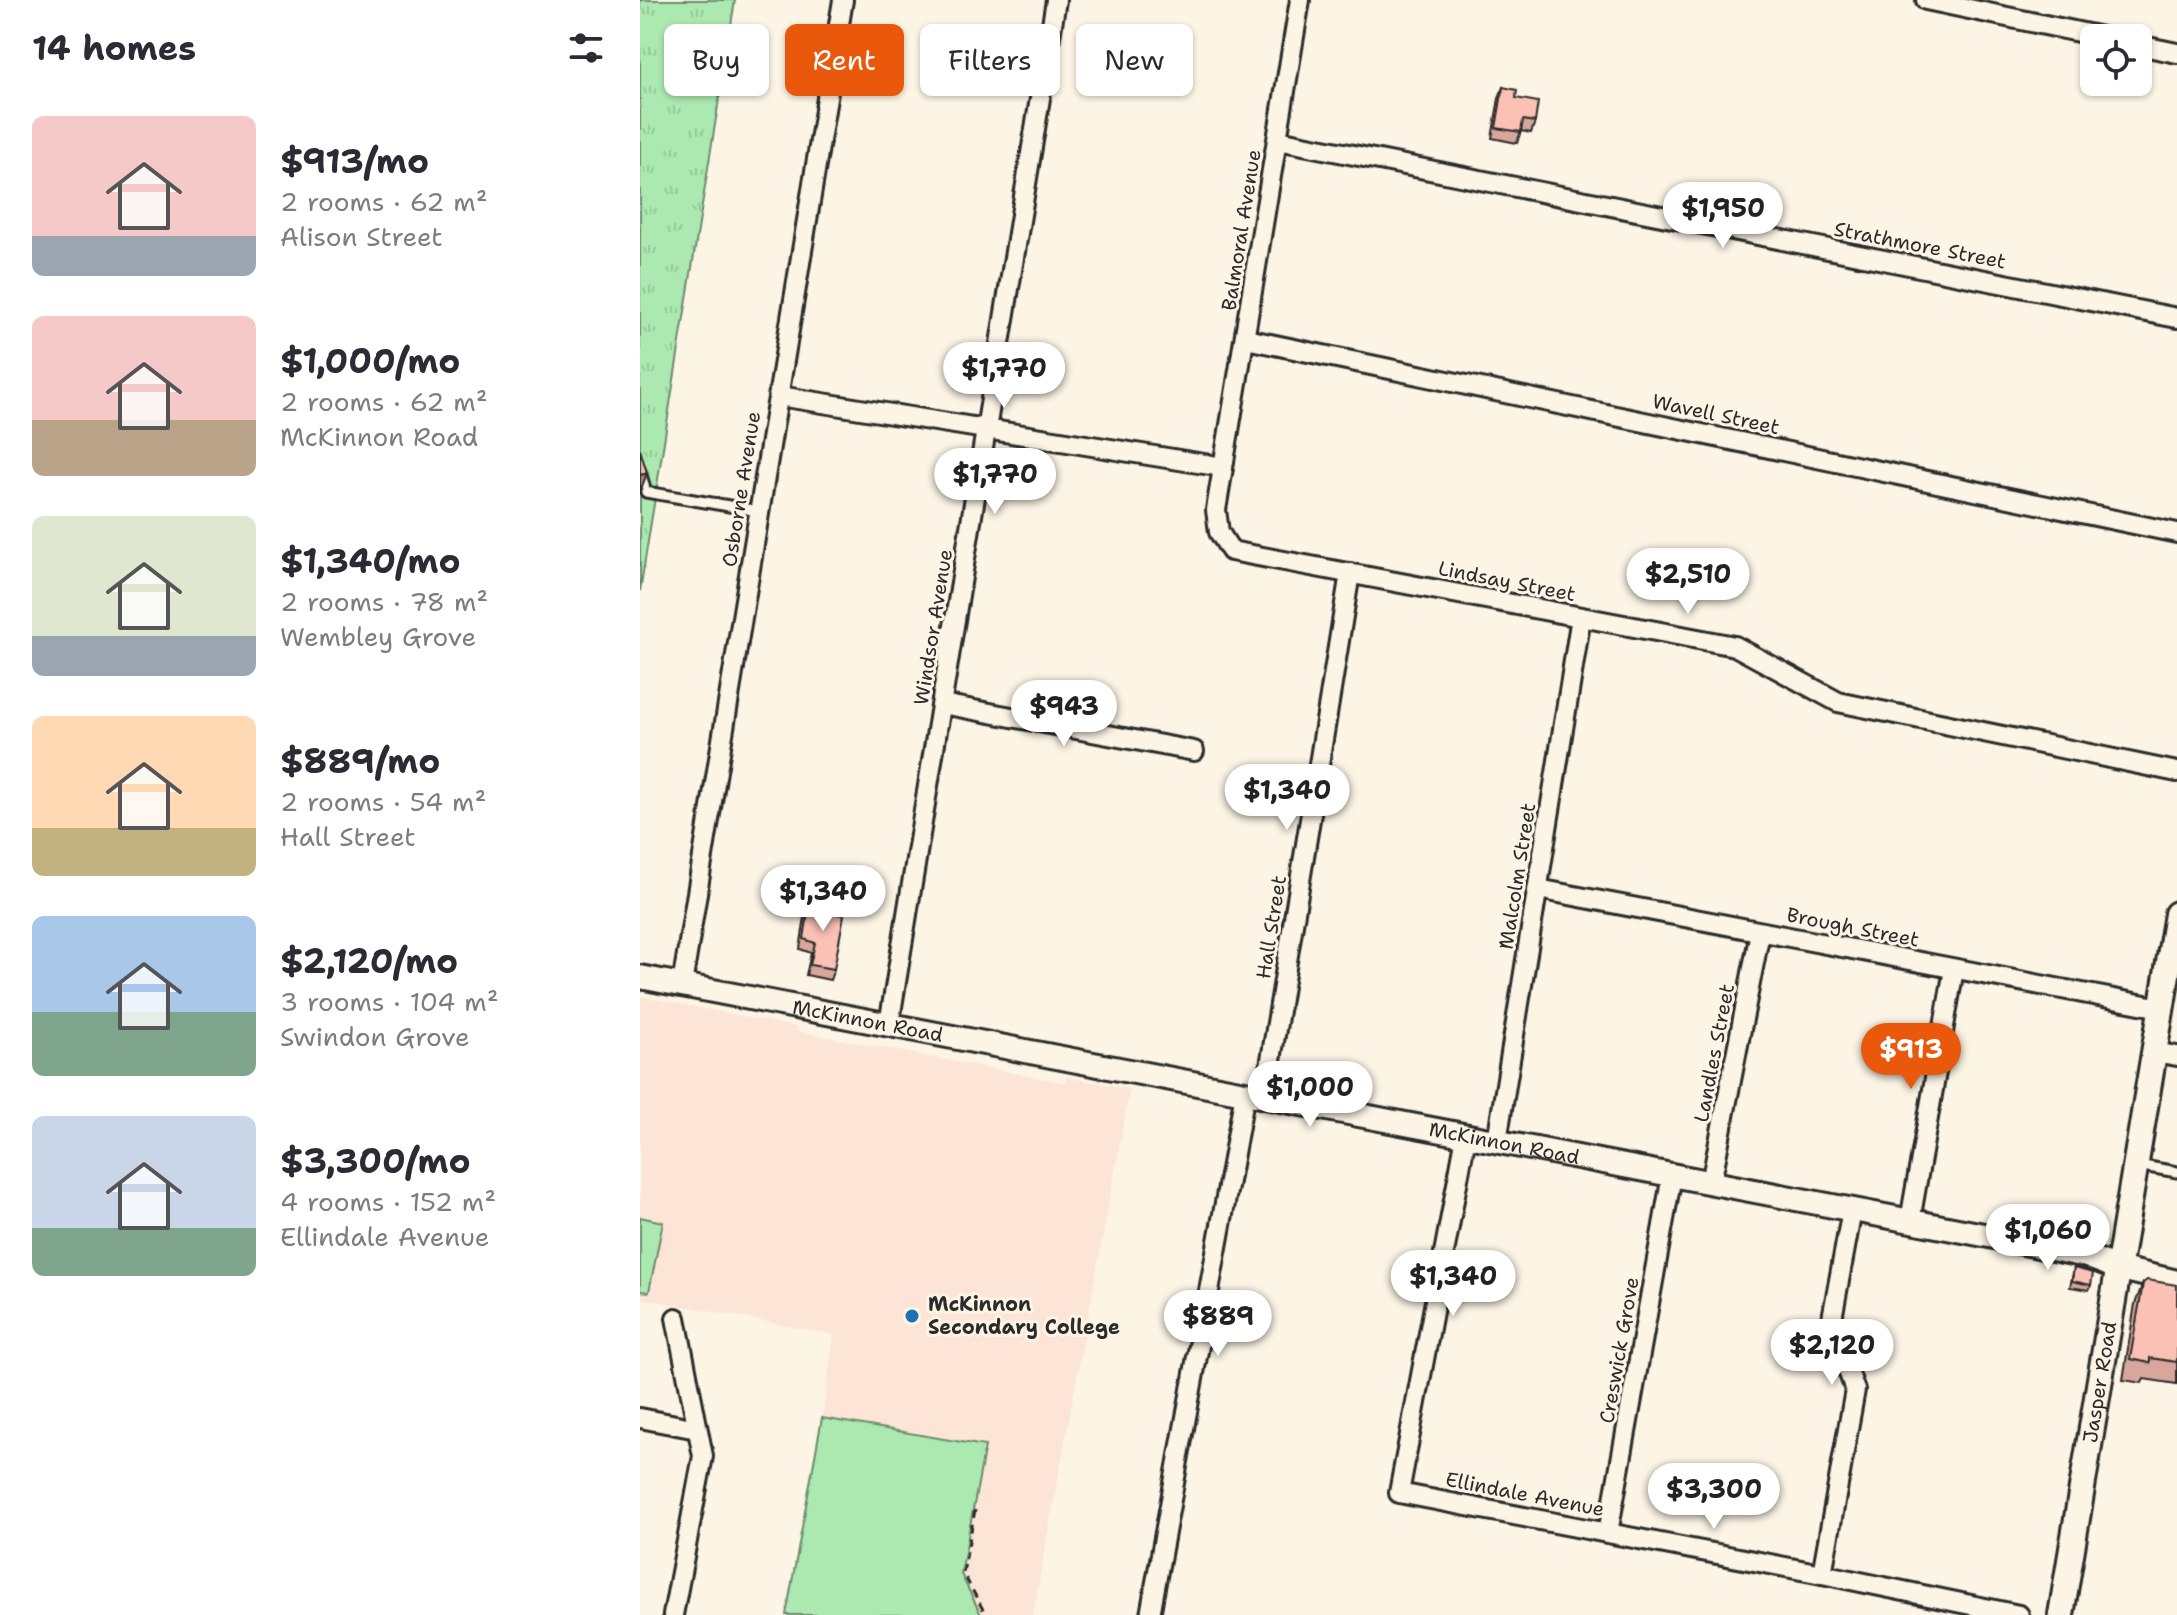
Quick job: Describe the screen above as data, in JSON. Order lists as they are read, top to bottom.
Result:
{
  "streets": {
    "main road": ["Jasper Road"],
    "street": [
      "Balmoral Avenue",
      "Strathmore Street",
      "Wavell Street",
      "Osborne Avenue",
      "Lindsay Street",
      "Windsor Avenue",
      "Malcolm Street",
      "Hall Street",
      "Brough Street",
      "McKinnon Road",
      "Landles Street",
      "Creswick Grove",
      "Ellindale Avenue"
    ]
  },
  "crossings": [
    ["Balmoral Avenue", "Strathmore Street"],
    ["Balmoral Avenue", "Wavell Street"],
    ["Balmoral Avenue", "Lindsay Street"],
    ["Osborne Avenue", "McKinnon Road"],
    ["Lindsay Street", "Malcolm Street"],
    ["Lindsay Street", "Hall Street"],
    ["Windsor Avenue", "McKinnon Road"],
    ["Malcolm Street", "Brough Street"],
    ["Malcolm Street", "McKinnon Road"],
    ["Hall Street", "McKinnon Road"],
    ["Brough Street", "Landles Street"],
    ["Brough Street", "Jasper Road"],
    ["McKinnon Road", "Landles Street"],
    ["McKinnon Road", "Creswick Grove"],
    ["McKinnon Road", "Jasper Road"],
    ["McKinnon Road", "Ellindale Avenue"],
    ["Creswick Grove", "Ellindale Avenue"]
  ],
  "places": ["McKinnon Secondary College"],
  "page": {
    "heading": "14 homes",
    "chip": [
      "Buy",
      "Rent",
      "Filters",
      "New"
    ],
    "list": [
      {
        "name": "$913/mo",
        "note": "2 rooms · 62 m² · Alison Street"
      },
      {
        "name": "$1,000/mo",
        "note": "2 rooms · 62 m² · McKinnon Road"
      },
      {
        "name": "$1,340/mo",
        "note": "2 rooms · 78 m² · Wembley Grove"
      },
      {
        "name": "$889/mo",
        "note": "2 rooms · 54 m² · Hall Street"
      },
      {
        "name": "$2,120/mo",
        "note": "3 rooms · 104 m² · Swindon Grove"
      },
      {
        "name": "$3,300/mo",
        "note": "4 rooms · 152 m² · Ellindale Avenue"
      }
    ],
    "price": [
      "$1,950",
      "$1,770",
      "$1,770",
      "$2,510",
      "$943",
      "$1,340",
      "$1,340",
      "$913",
      "$1,000",
      "$1,060",
      "$1,340",
      "$889",
      "$2,120",
      "$3,300"
    ]
  }
}
